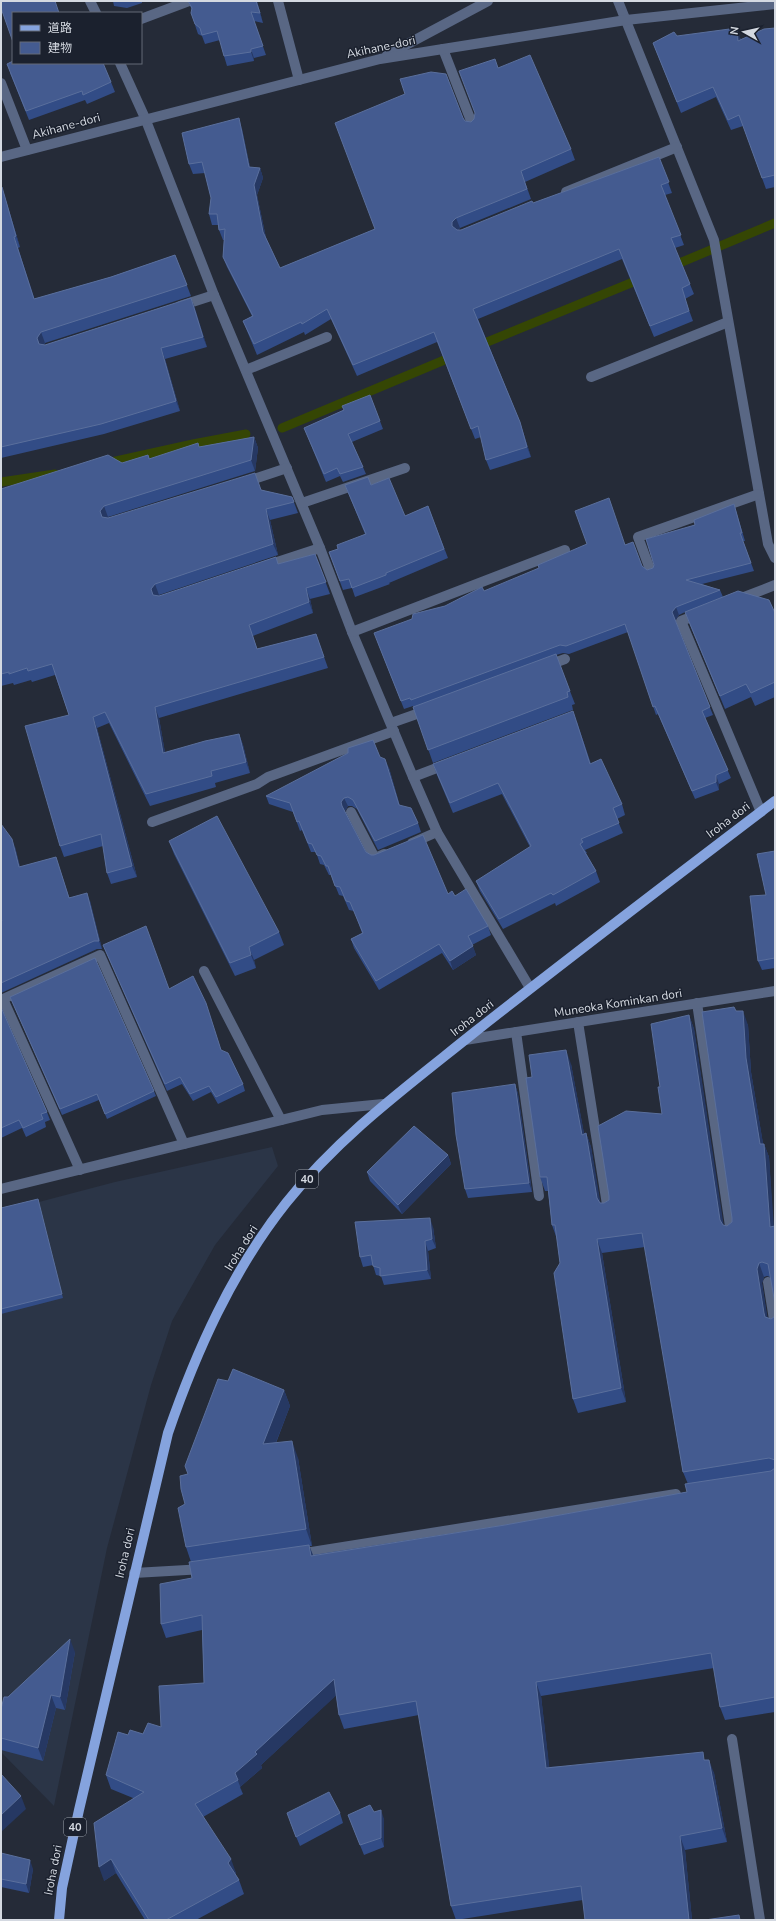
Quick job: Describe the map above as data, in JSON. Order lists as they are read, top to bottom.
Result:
{
  "streets": {
    "main road": ["Iroha dori", "40"],
    "street": ["Akihane-dori", "Muneoka Kominkan dori"]
  },
  "crossings": [
    ["Iroha dori", "Muneoka Kominkan dori"]
  ],
  "legend": ["道路", "建物"],
  "north": "left"
}
